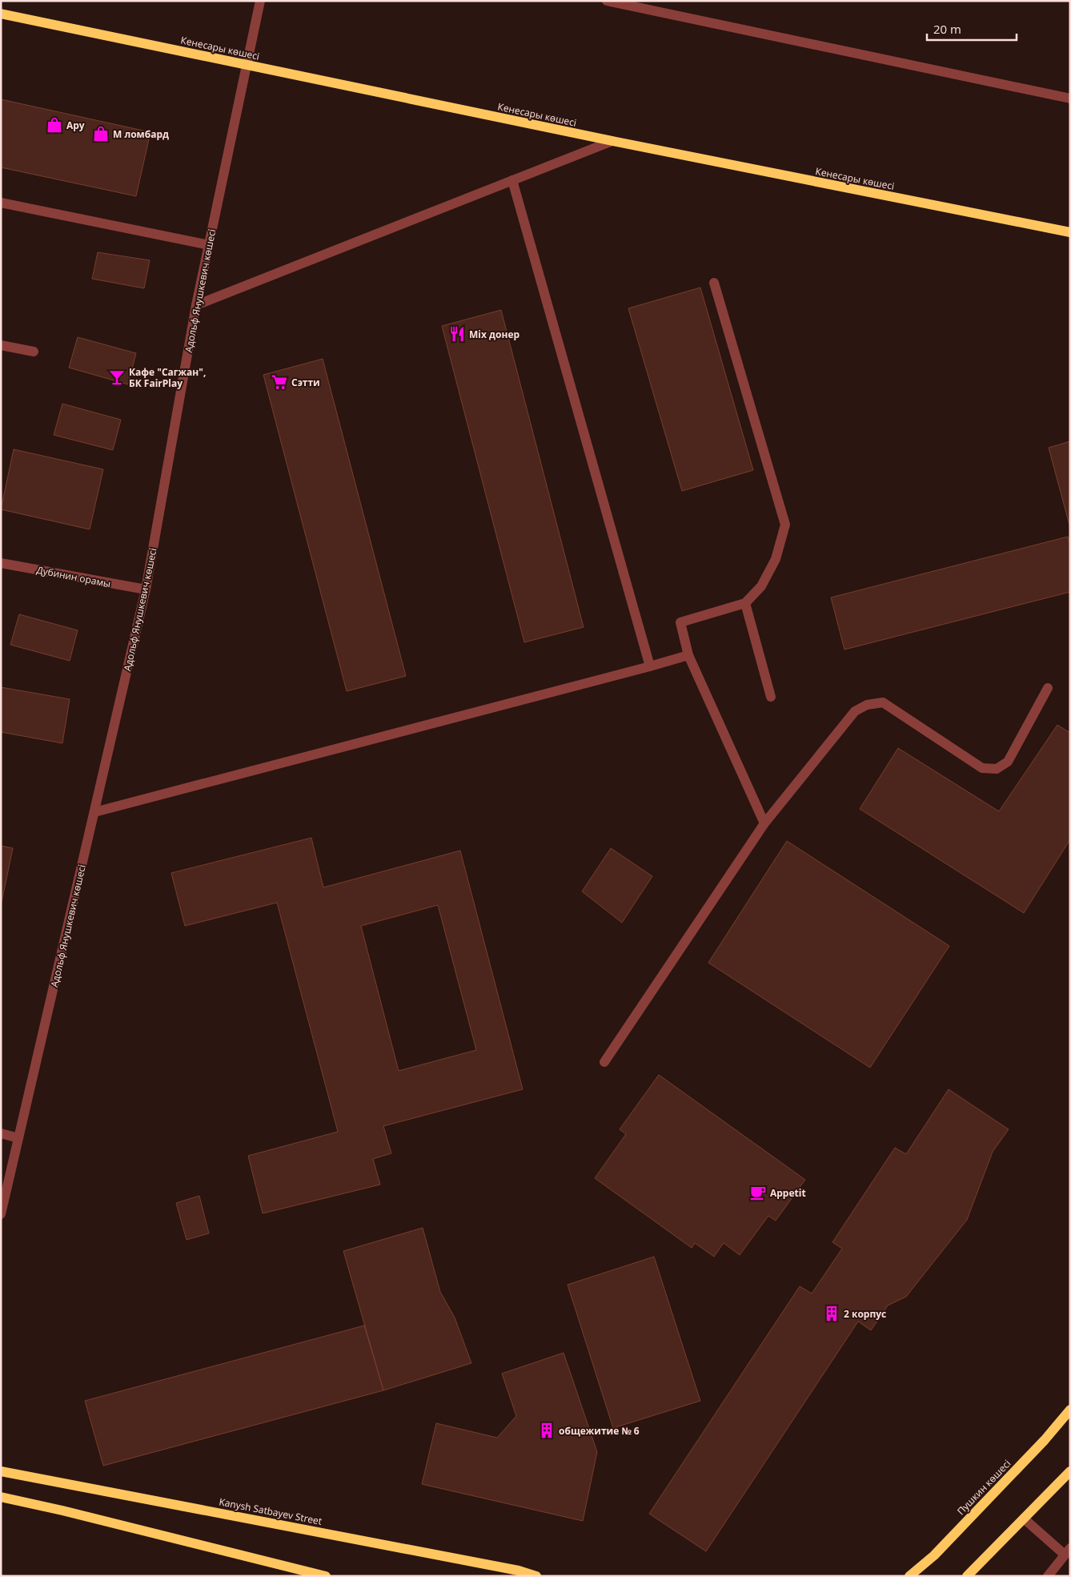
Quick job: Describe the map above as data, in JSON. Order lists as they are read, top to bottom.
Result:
{
  "streets": {
    "main road": ["Кенесары көшесі", "Пушкин көшесі", "Kanysh Satbayev Street"],
    "street": ["Адольф Янушкевич көшесі", "Дубинин орамы"]
  },
  "crossings": [
    ["Кенесары көшесі", "Адольф Янушкевич көшесі"],
    ["Адольф Янушкевич көшесі", "Дубинин орамы"]
  ],
  "places": {
    "shop": ["Ару", "М ломбард"],
    "restaurant": ["Mix донер"],
    "bar": ["Кафе \"Сагжан\", БК FairPlay"],
    "supermarket": ["Сэтти"],
    "cafe": ["Appetit"],
    "building": ["2 корпус", "общежитие № 6"]
  },
  "scale_bar": "20 m"
}
